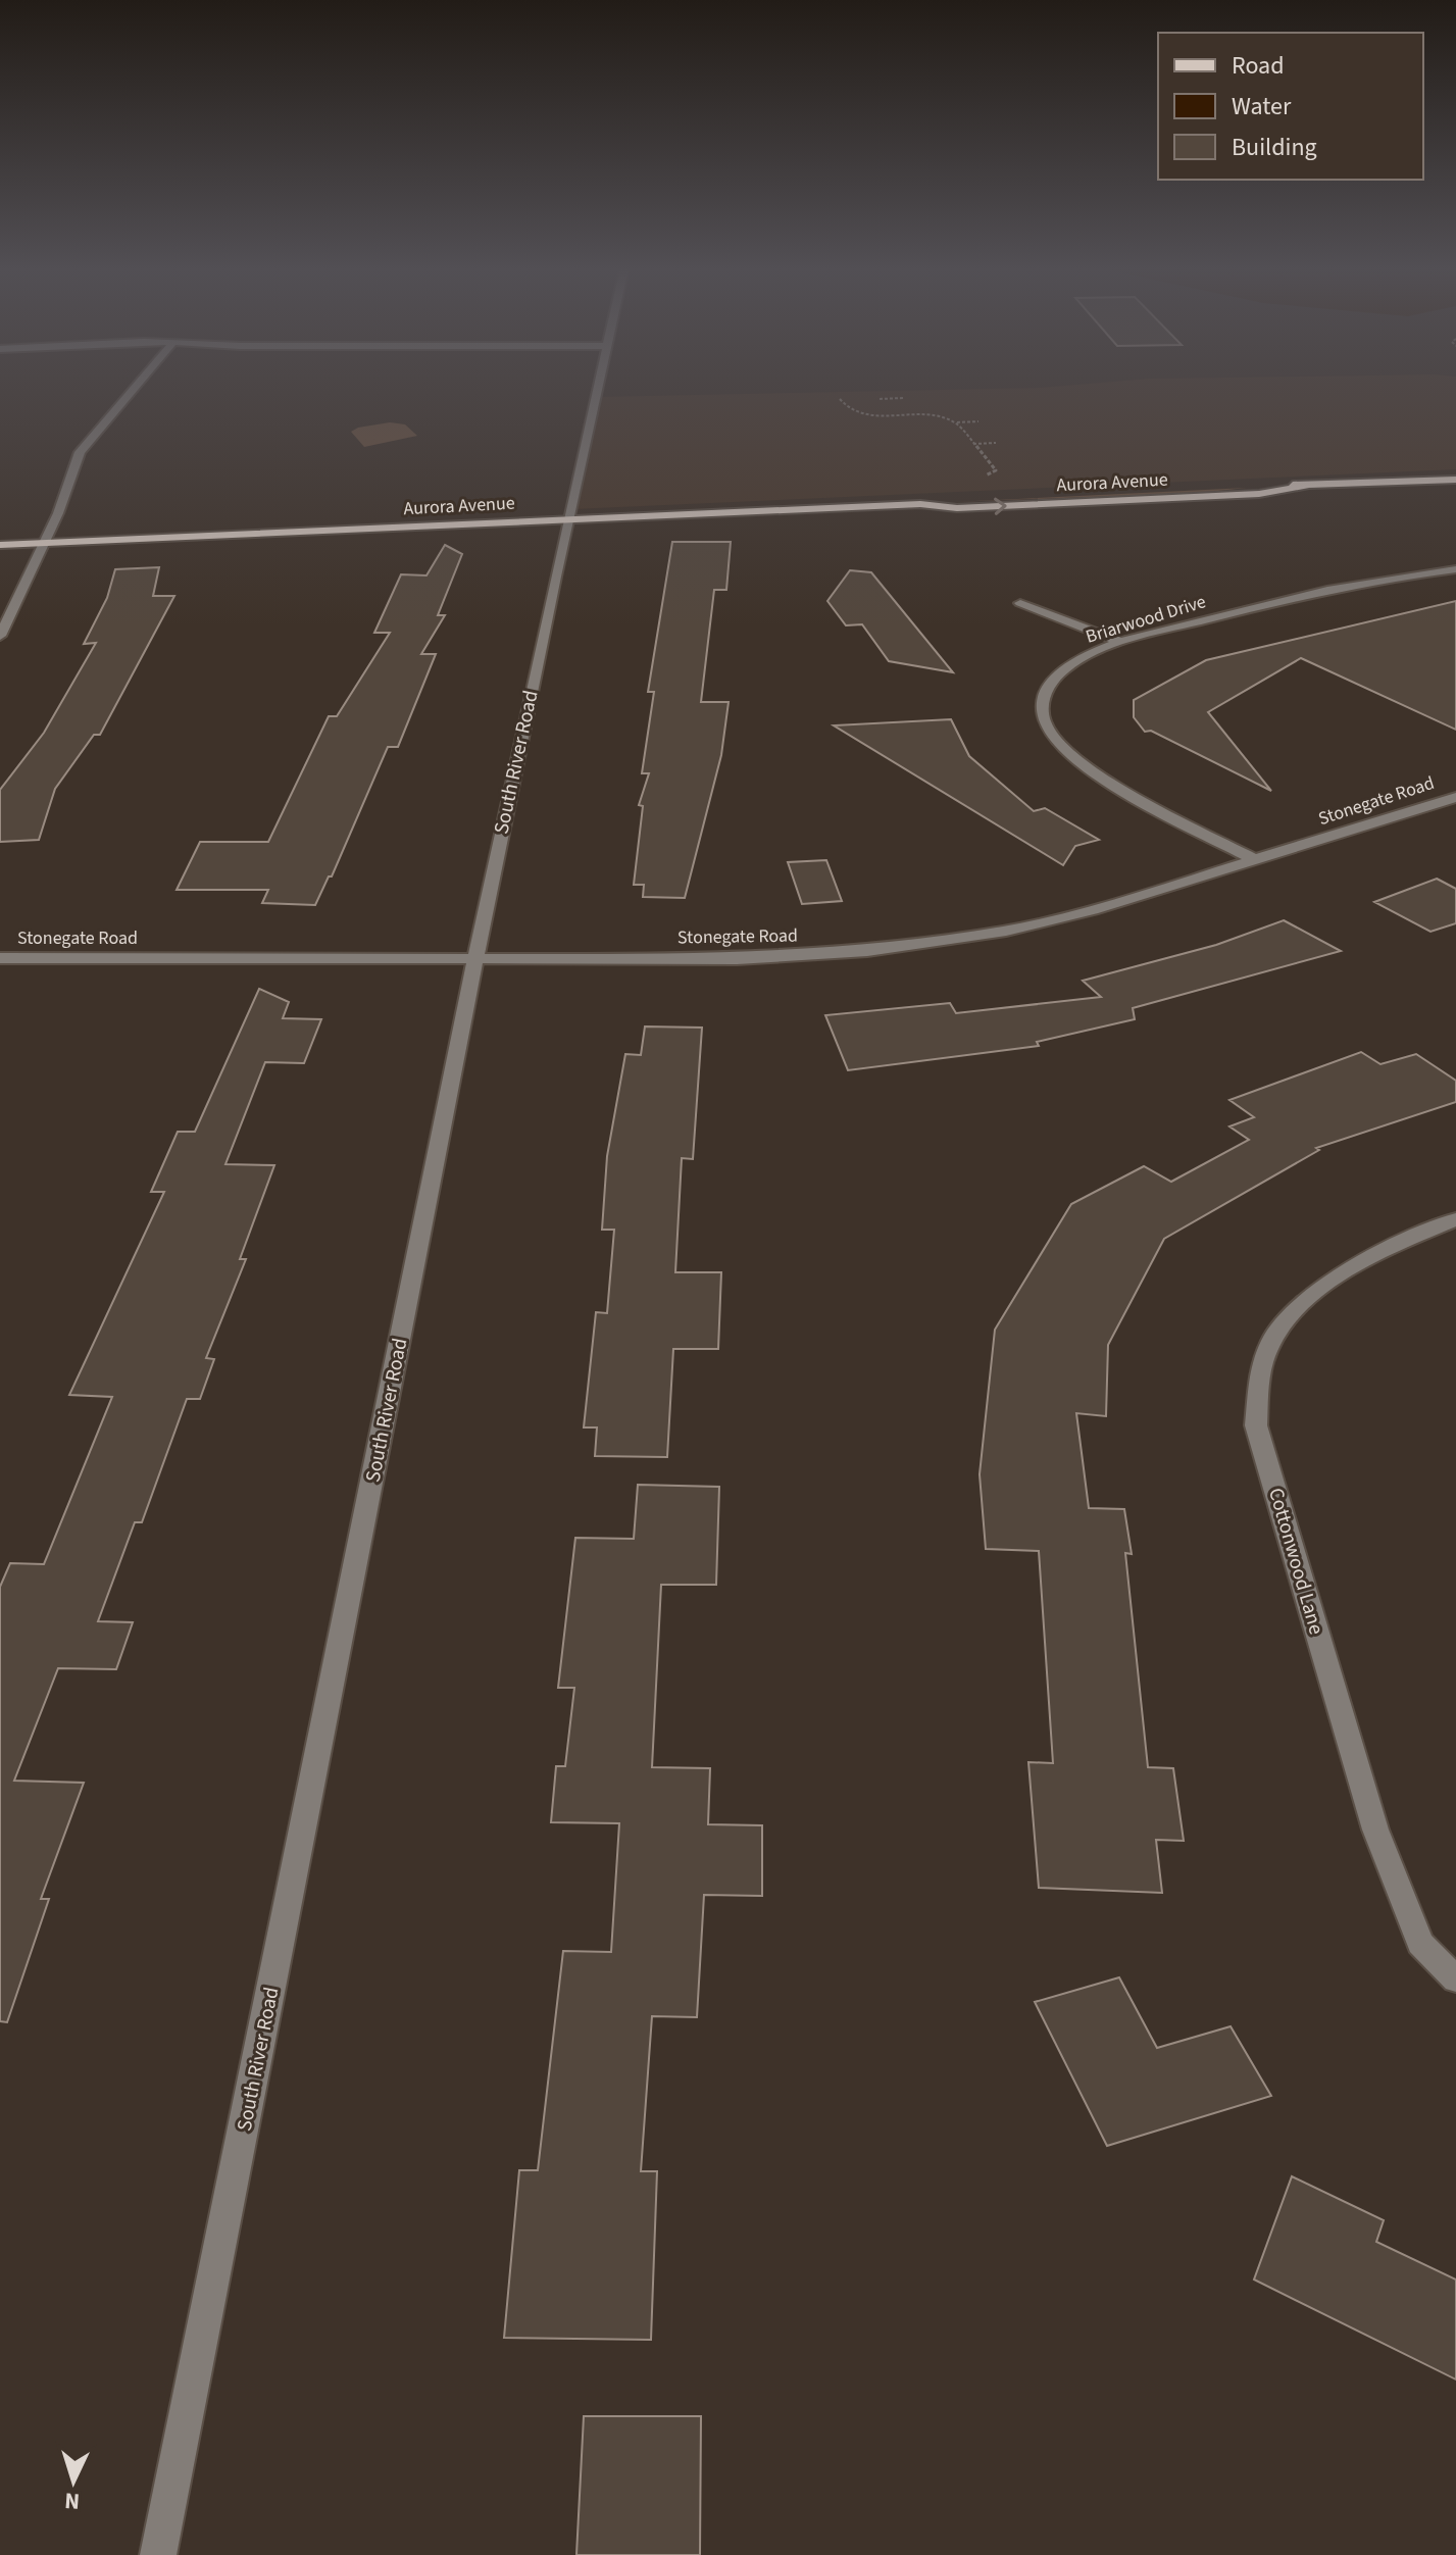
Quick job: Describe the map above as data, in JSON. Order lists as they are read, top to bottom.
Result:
{
  "streets": {
    "main road": ["Aurora Avenue"],
    "street": [
      "Briarwood Drive",
      "South River Road",
      "Stonegate Road",
      "Cottonwood Lane"
    ]
  },
  "crossings": [
    ["Aurora Avenue", "South River Road"],
    ["Briarwood Drive", "Stonegate Road"],
    ["South River Road", "Stonegate Road"]
  ],
  "legend": ["Road", "Water", "Building"],
  "north": "bottom"
}
